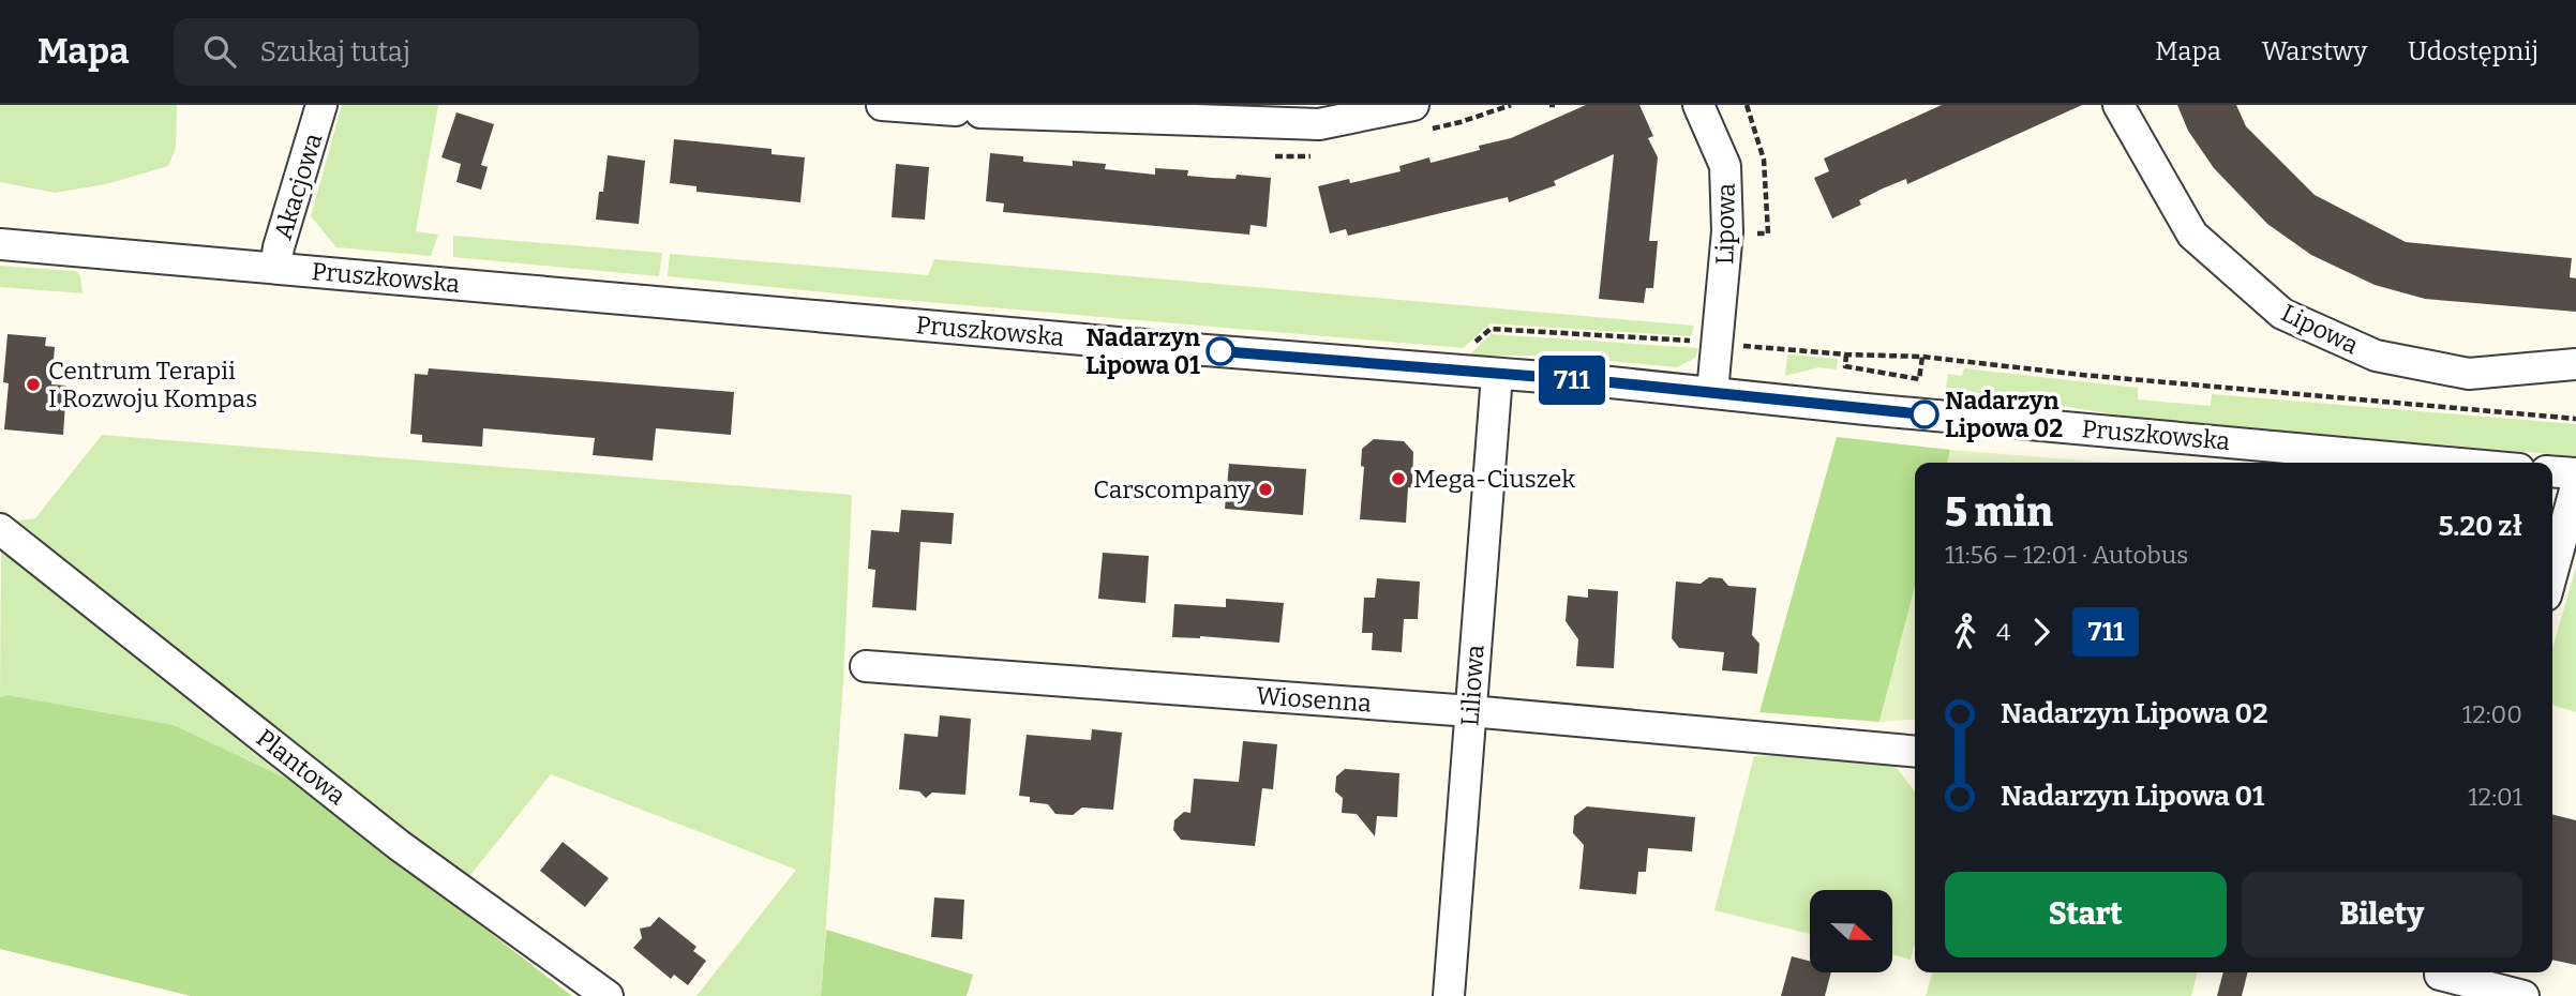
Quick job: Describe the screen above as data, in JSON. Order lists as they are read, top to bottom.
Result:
{
  "streets": {
    "street": [
      "Akacjowa",
      "Lipowa",
      "Pruszkowska",
      "Liliowa",
      "Wiosenna",
      "Plantowa"
    ]
  },
  "crossings": [
    ["Akacjowa", "Pruszkowska"],
    ["Lipowa", "Pruszkowska"],
    ["Pruszkowska", "Liliowa"],
    ["Liliowa", "Wiosenna"]
  ],
  "places": [
    "Nadarzyn Lipowa 01",
    "Centrum Terapii I Rozwoju Kompas",
    "Nadarzyn Lipowa 02",
    "Mega-Ciuszek",
    "Carscompany"
  ],
  "lines": ["bus line 711"],
  "north": "right",
  "page": {
    "header": "Mapa",
    "search": "Szukaj tutaj",
    "nav": ["Mapa", "Warstwy", "Udostępnij"],
    "on_map": "711",
    "heading": ["5 min", "11:56 – 12:01 · Autobus", "5.20 zł"],
    "legs": ["4", "711"],
    "list": [
      {
        "name": "Nadarzyn Lipowa 02",
        "value": "12:00"
      },
      {
        "name": "Nadarzyn Lipowa 01",
        "value": "12:01"
      }
    ],
    "buttons": ["Start", "Bilety"]
  }
}
